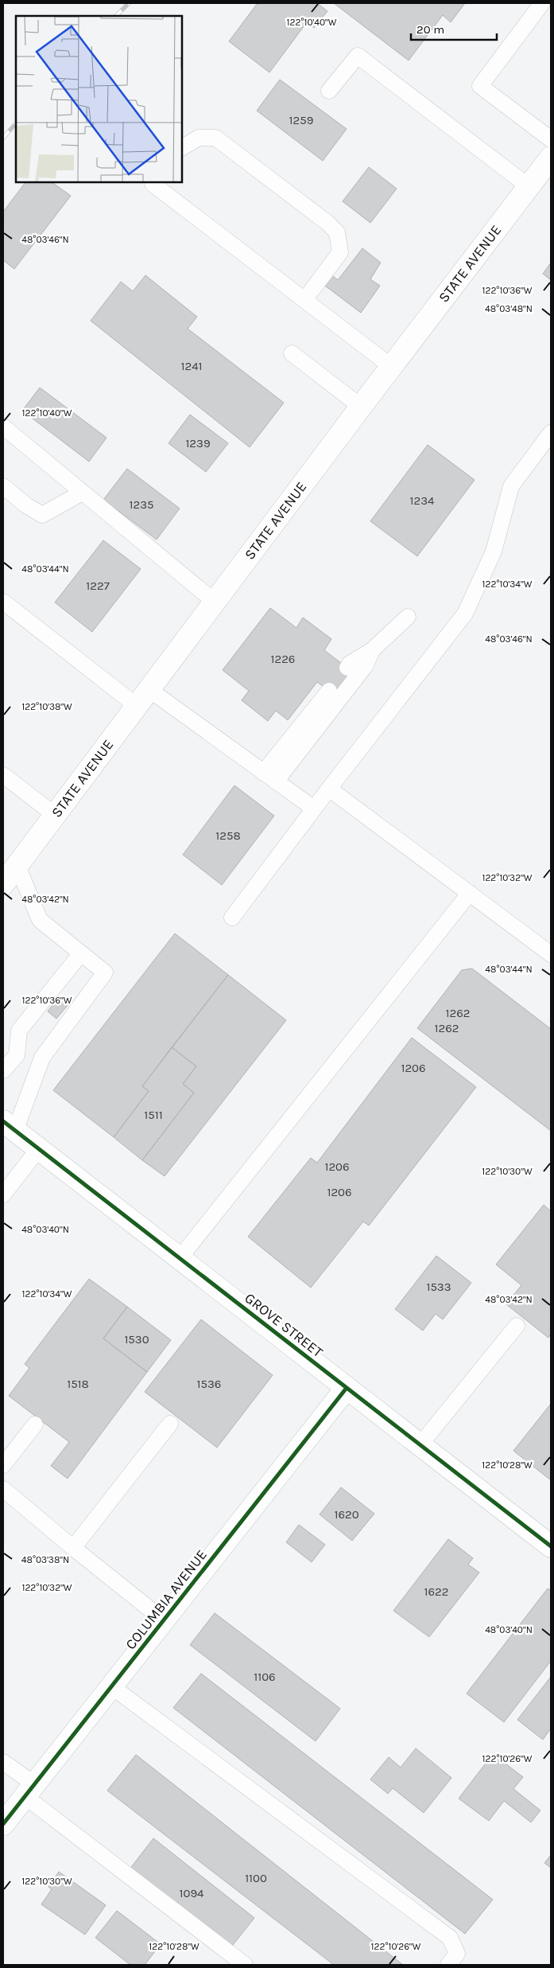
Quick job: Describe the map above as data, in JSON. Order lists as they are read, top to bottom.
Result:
{
  "streets": {
    "street": ["STATE AVENUE", "GROVE STREET", "COLUMBIA AVENUE"]
  },
  "crossings": [
    ["GROVE STREET", "COLUMBIA AVENUE"]
  ],
  "house_numbers": [
    "1259",
    "1241",
    "1239",
    "1234",
    "1235",
    "1227",
    "1226",
    "1258",
    "1262",
    "1262",
    "1206",
    "1511",
    "1206",
    "1206",
    "1533",
    "1530",
    "1518",
    "1536",
    "1620",
    "1622",
    "1106",
    "1100",
    "1094"
  ],
  "scale_bar": "20 m",
  "coordinates": [
    "122°10'40\"W",
    "48°03'46\"N",
    "122°10'36\"W",
    "48°03'48\"N",
    "48°03'44\"N",
    "122°10'34\"W",
    "122°10'38\"W",
    "122°10'32\"W",
    "48°03'42\"N",
    "122°10'30\"W",
    "48°03'40\"N",
    "122°10'28\"W",
    "48°03'38\"N",
    "122°10'26\"W"
  ]
}
